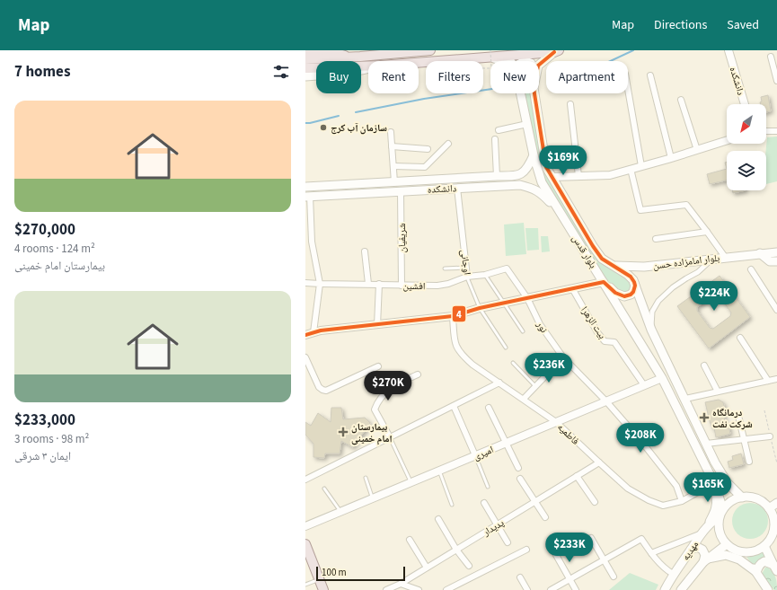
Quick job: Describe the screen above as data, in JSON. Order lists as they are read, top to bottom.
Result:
{
  "streets": {
    "main road": [
      "دانشکده",
      "بلوار قدس",
      "بلوار امامزاده حسن",
      "مهدیه"
    ],
    "street": [
      "شریفیان",
      "اوجانی",
      "افشین",
      "بیت الزهرا",
      "نور",
      "فاطمیه",
      "امیری",
      "پدیدار"
    ]
  },
  "crossings": [
    ["دانشکده", "شریفیان"],
    ["دانشکده", "بلوار قدس"],
    ["دانشکده", "اوجانی"],
    ["شریفیان", "افشین"],
    ["بلوار قدس", "بلوار امامزاده حسن"],
    ["بلوار قدس", "فاطمیه"],
    ["بلوار قدس", "امیری"],
    ["بلوار قدس", "مهدیه"],
    ["اوجانی", "افشین"],
    ["افشین", "نور"],
    ["بیت الزهرا", "امیری"],
    ["نور", "فاطمیه"],
    ["نور", "امیری"],
    ["فاطمیه", "امیری"],
    ["فاطمیه", "پدیدار"]
  ],
  "places": {
    "other": ["سازمان آب کرج"],
    "health": ["درمانگاه شرکت نفت", "بیمارستان امام خمینی"]
  },
  "lines": ["transit line 4"],
  "scale_bar": "100 m",
  "north": "bottom left",
  "page": {
    "header": "Map",
    "nav": ["Map", "Directions", "Saved"],
    "heading": "7 homes",
    "chip": [
      "Buy",
      "Rent",
      "Filters",
      "New",
      "Apartment"
    ],
    "list": [
      {
        "name": "$270,000",
        "note": "4 rooms · 124 m² · بیمارستان امام خمینی"
      },
      {
        "name": "$233,000",
        "note": "3 rooms · 98 m² · ایمان ۳ شرقی"
      }
    ],
    "price": [
      "$169K",
      "$224K",
      "$236K",
      "$270K",
      "$208K",
      "$165K",
      "$233K"
    ],
    "scale": "100 m"
  }
}
